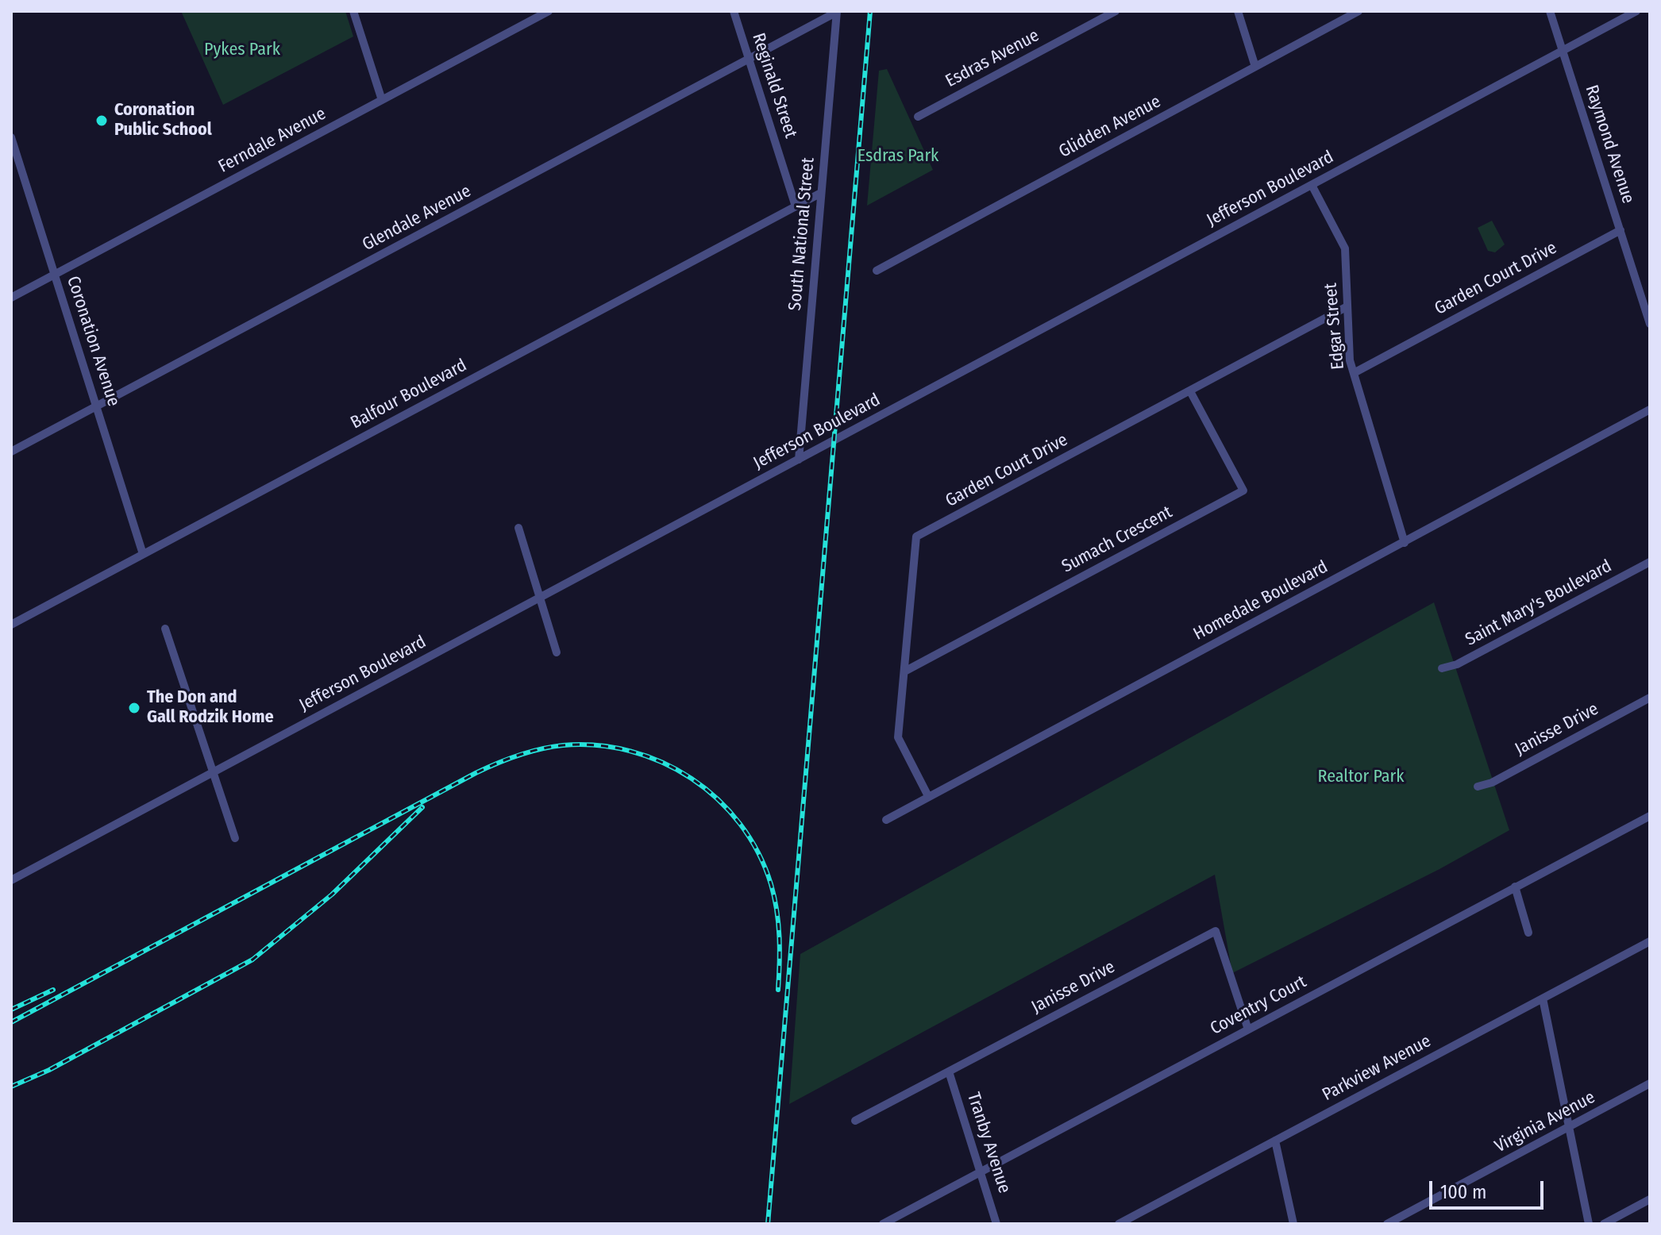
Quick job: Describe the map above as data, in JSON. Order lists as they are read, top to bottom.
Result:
{
  "streets": {
    "street": [
      "Esdras Avenue",
      "Reginald Street",
      "Glidden Avenue",
      "Ferndale Avenue",
      "Raymond Avenue",
      "Jefferson Boulevard",
      "Glendale Avenue",
      "South National Street",
      "Garden Court Drive",
      "Edgar Street",
      "Coronation Avenue",
      "Balfour Boulevard",
      "Sumach Crescent",
      "Homedale Boulevard",
      "Saint Mary's Boulevard",
      "Janisse Drive",
      "Coventry Court",
      "Parkview Avenue",
      "Virginia Avenue",
      "Tranby Avenue"
    ]
  },
  "crossings": [
    ["Reginald Street", "Glendale Avenue"],
    ["Reginald Street", "Balfour Boulevard"],
    ["Ferndale Avenue", "Coronation Avenue"],
    ["Raymond Avenue", "Jefferson Boulevard"],
    ["Raymond Avenue", "Garden Court Drive"],
    ["Jefferson Boulevard", "South National Street"],
    ["Jefferson Boulevard", "Edgar Street"],
    ["Glendale Avenue", "South National Street"],
    ["Glendale Avenue", "Coronation Avenue"],
    ["South National Street", "Balfour Boulevard"],
    ["Garden Court Drive", "Edgar Street"],
    ["Garden Court Drive", "Sumach Crescent"],
    ["Garden Court Drive", "Homedale Boulevard"],
    ["Edgar Street", "Homedale Boulevard"],
    ["Coronation Avenue", "Balfour Boulevard"],
    ["Janisse Drive", "Coventry Court"],
    ["Janisse Drive", "Tranby Avenue"],
    ["Coventry Court", "Tranby Avenue"]
  ],
  "parks": ["Pykes Park", "Esdras Park", "Realtor Park"],
  "places": ["Coronation Public School", "The Don and Gall Rodzik Home"],
  "scale_bar": "100 m"
}
